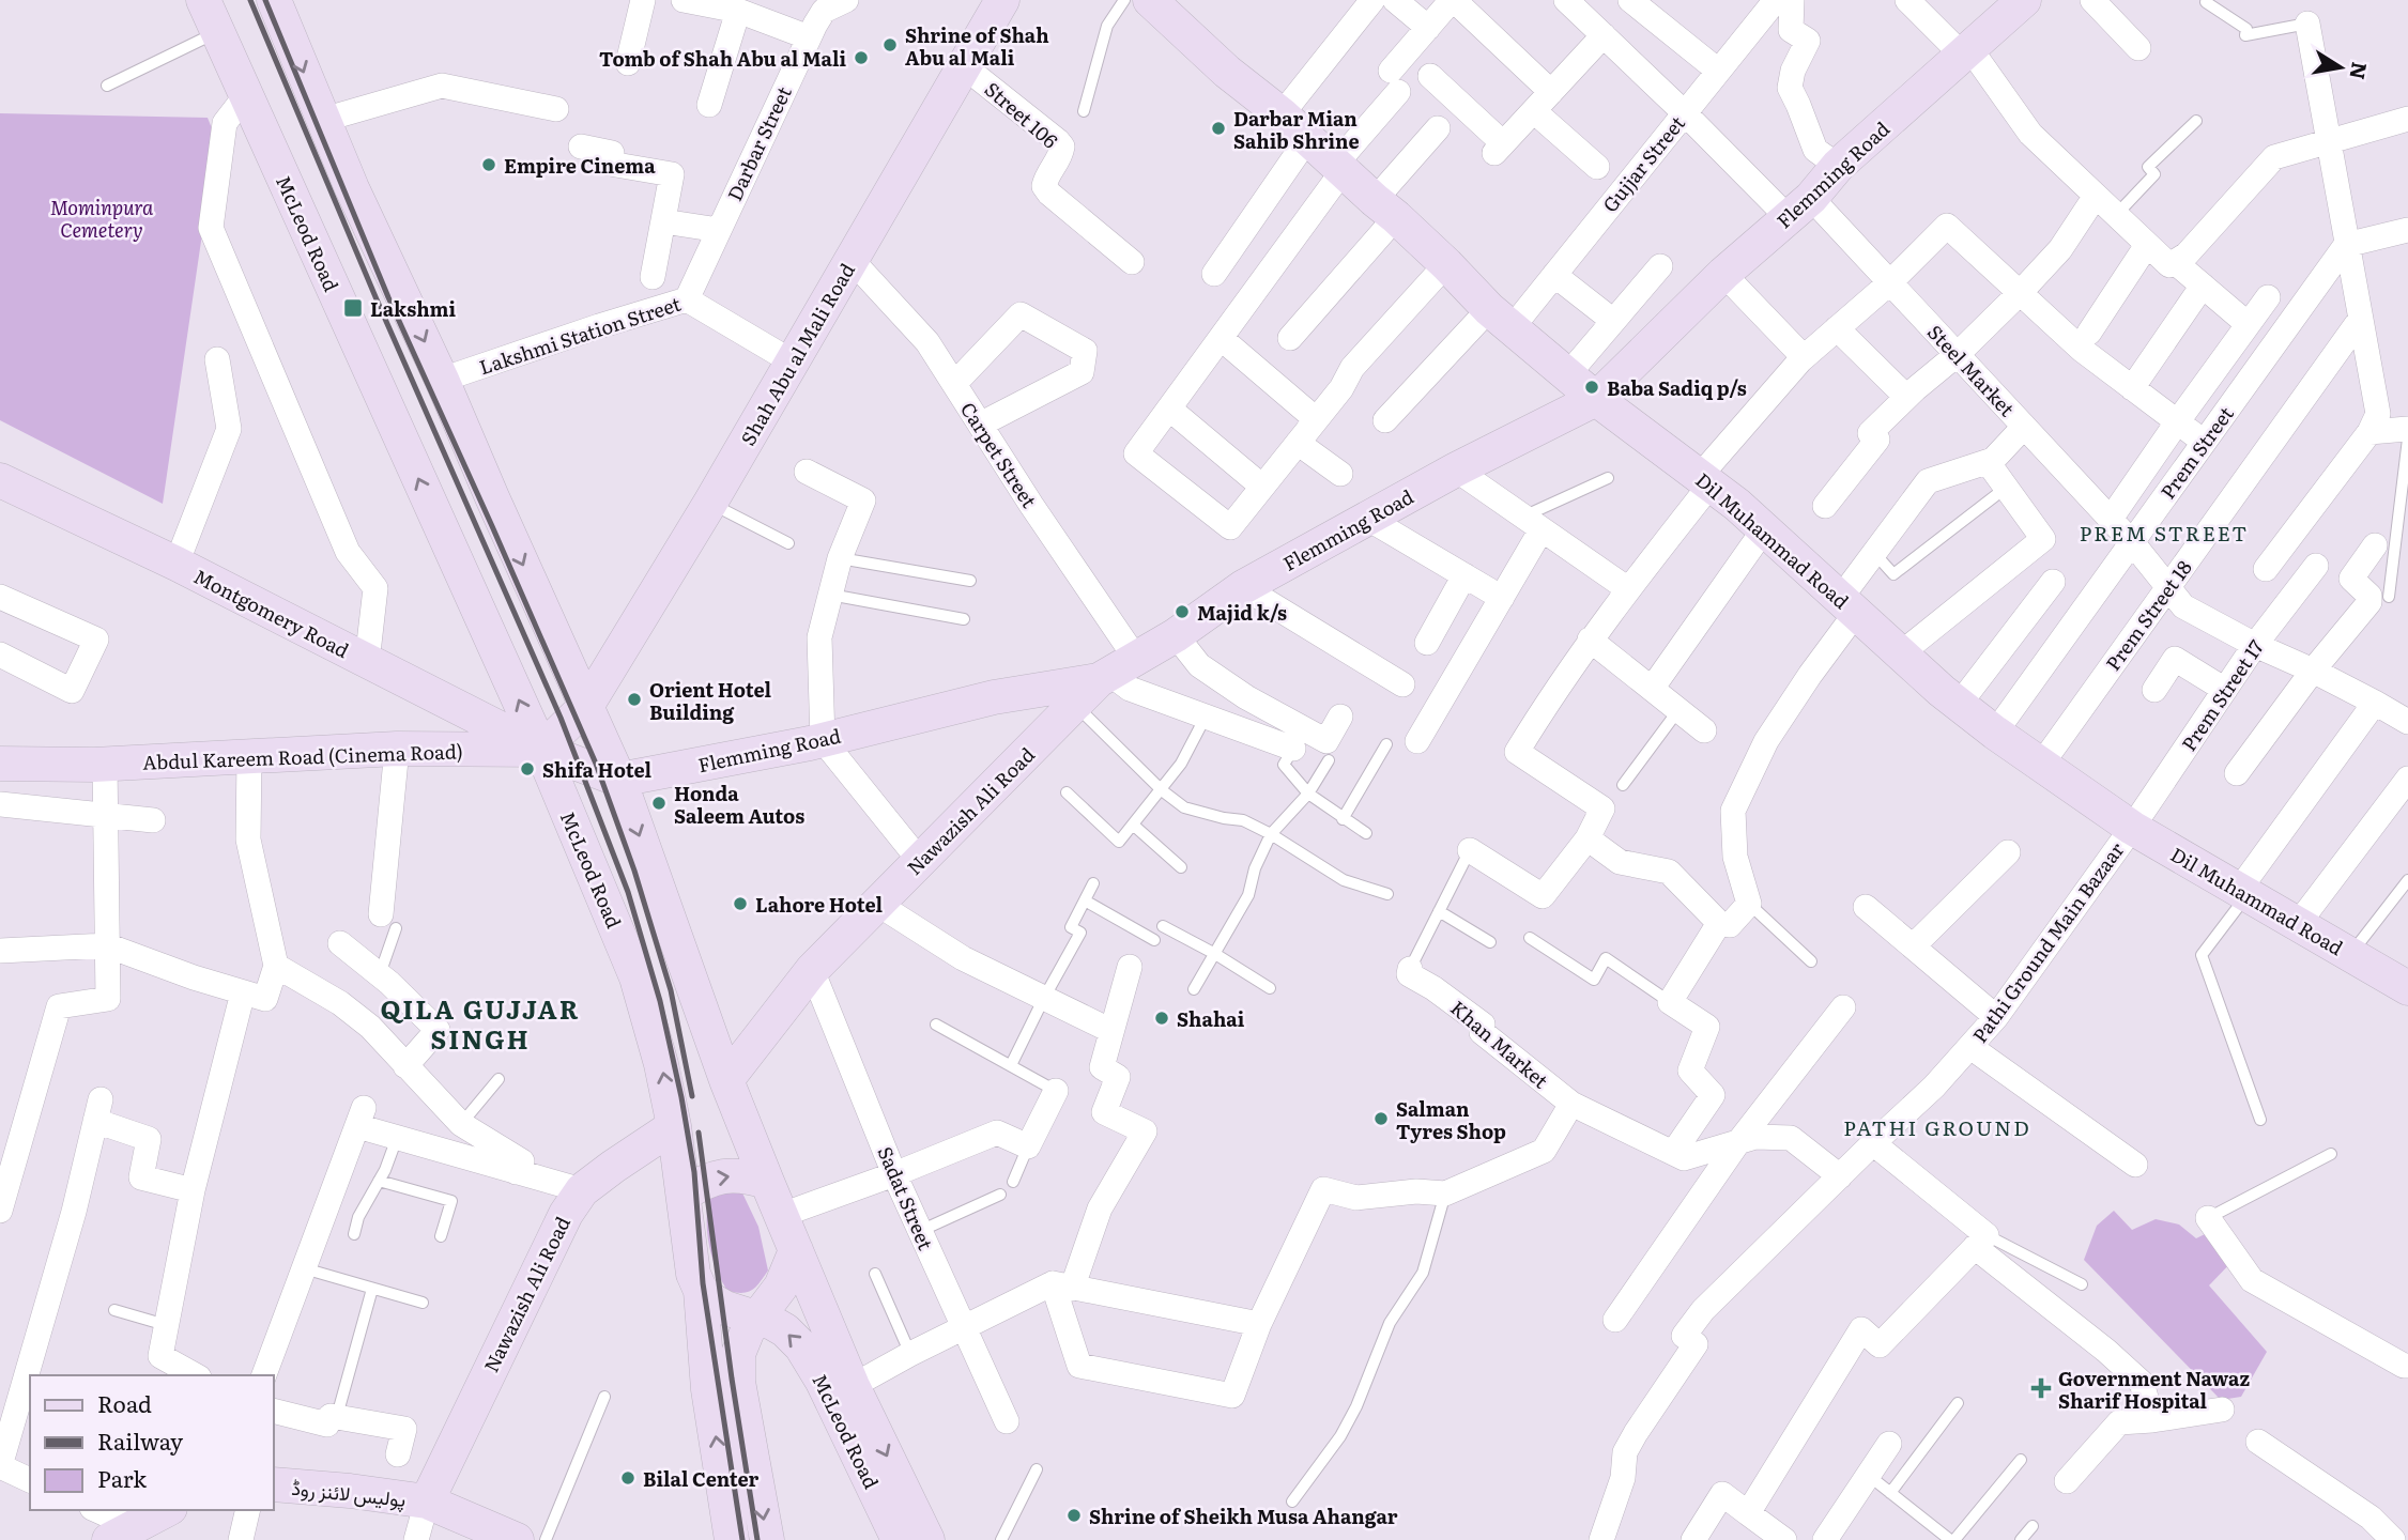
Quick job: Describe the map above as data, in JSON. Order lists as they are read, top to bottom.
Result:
{
  "streets": {
    "street": [
      "Street 106",
      "Darbar Street",
      "Gujjar Street",
      "Flemming Road",
      "McLeod Road",
      "Lakshmi Station Street",
      "Shah Abu al Mali Road",
      "Steel Market",
      "Prem Street",
      "Carpet Street",
      "Dil Muhammad Road",
      "Montgomery Road",
      "Prem Street 18",
      "Prem Street 17",
      "Abdul Kareem Road (Cinema Road)",
      "Nawazish Ali Road",
      "Pathi Ground Main Bazaar",
      "Khan Market",
      "Sadat Street",
      "پولیس لائنز روڈ"
    ]
  },
  "crossings": [
    ["Street 106", "Shah Abu al Mali Road"],
    ["Darbar Street", "Lakshmi Station Street"],
    ["Gujjar Street", "Steel Market"],
    ["Gujjar Street", "Dil Muhammad Road"],
    ["Flemming Road", "McLeod Road"],
    ["Flemming Road", "Steel Market"],
    ["Flemming Road", "Carpet Street"],
    ["Flemming Road", "Dil Muhammad Road"],
    ["Flemming Road", "Nawazish Ali Road"],
    ["McLeod Road", "Lakshmi Station Street"],
    ["McLeod Road", "Shah Abu al Mali Road"],
    ["McLeod Road", "Montgomery Road"],
    ["McLeod Road", "Abdul Kareem Road (Cinema Road)"],
    ["McLeod Road", "Nawazish Ali Road"],
    ["Lakshmi Station Street", "Shah Abu al Mali Road"],
    ["Shah Abu al Mali Road", "Carpet Street"],
    ["Steel Market", "Prem Street"],
    ["Steel Market", "Prem Street 18"],
    ["Steel Market", "Prem Street 17"],
    ["Prem Street", "Dil Muhammad Road"],
    ["Carpet Street", "Nawazish Ali Road"],
    ["Dil Muhammad Road", "Prem Street 18"],
    ["Dil Muhammad Road", "Prem Street 17"],
    ["Dil Muhammad Road", "Pathi Ground Main Bazaar"],
    ["Montgomery Road", "Abdul Kareem Road (Cinema Road)"],
    ["Prem Street 17", "Pathi Ground Main Bazaar"],
    ["Nawazish Ali Road", "Sadat Street"],
    ["Nawazish Ali Road", "پولیس لائنز روڈ"],
    ["Pathi Ground Main Bazaar", "Khan Market"]
  ],
  "districts": ["PREM STREET", "QILA GUJJAR SINGH", "PATHI GROUND"],
  "parks": ["Mominpura Cemetery"],
  "places": {
    "other": [
      "Shrine of Shah Abu al Mali",
      "Tomb of Shah Abu al Mali",
      "Darbar Mian Sahib Shrine",
      "Empire Cinema",
      "Baba Sadiq p/s",
      "Majid k/s",
      "Orient Hotel Building",
      "Shifa Hotel",
      "Honda Saleem Autos",
      "Lahore Hotel",
      "Shahai",
      "Salman Tyres Shop",
      "Bilal Center",
      "Shrine of Sheikh Musa Ahangar"
    ],
    "transit": ["Lakshmi"],
    "health": ["Government Nawaz Sharif Hospital"]
  },
  "legend": ["Road", "Railway", "Park"],
  "north": "right"
}
